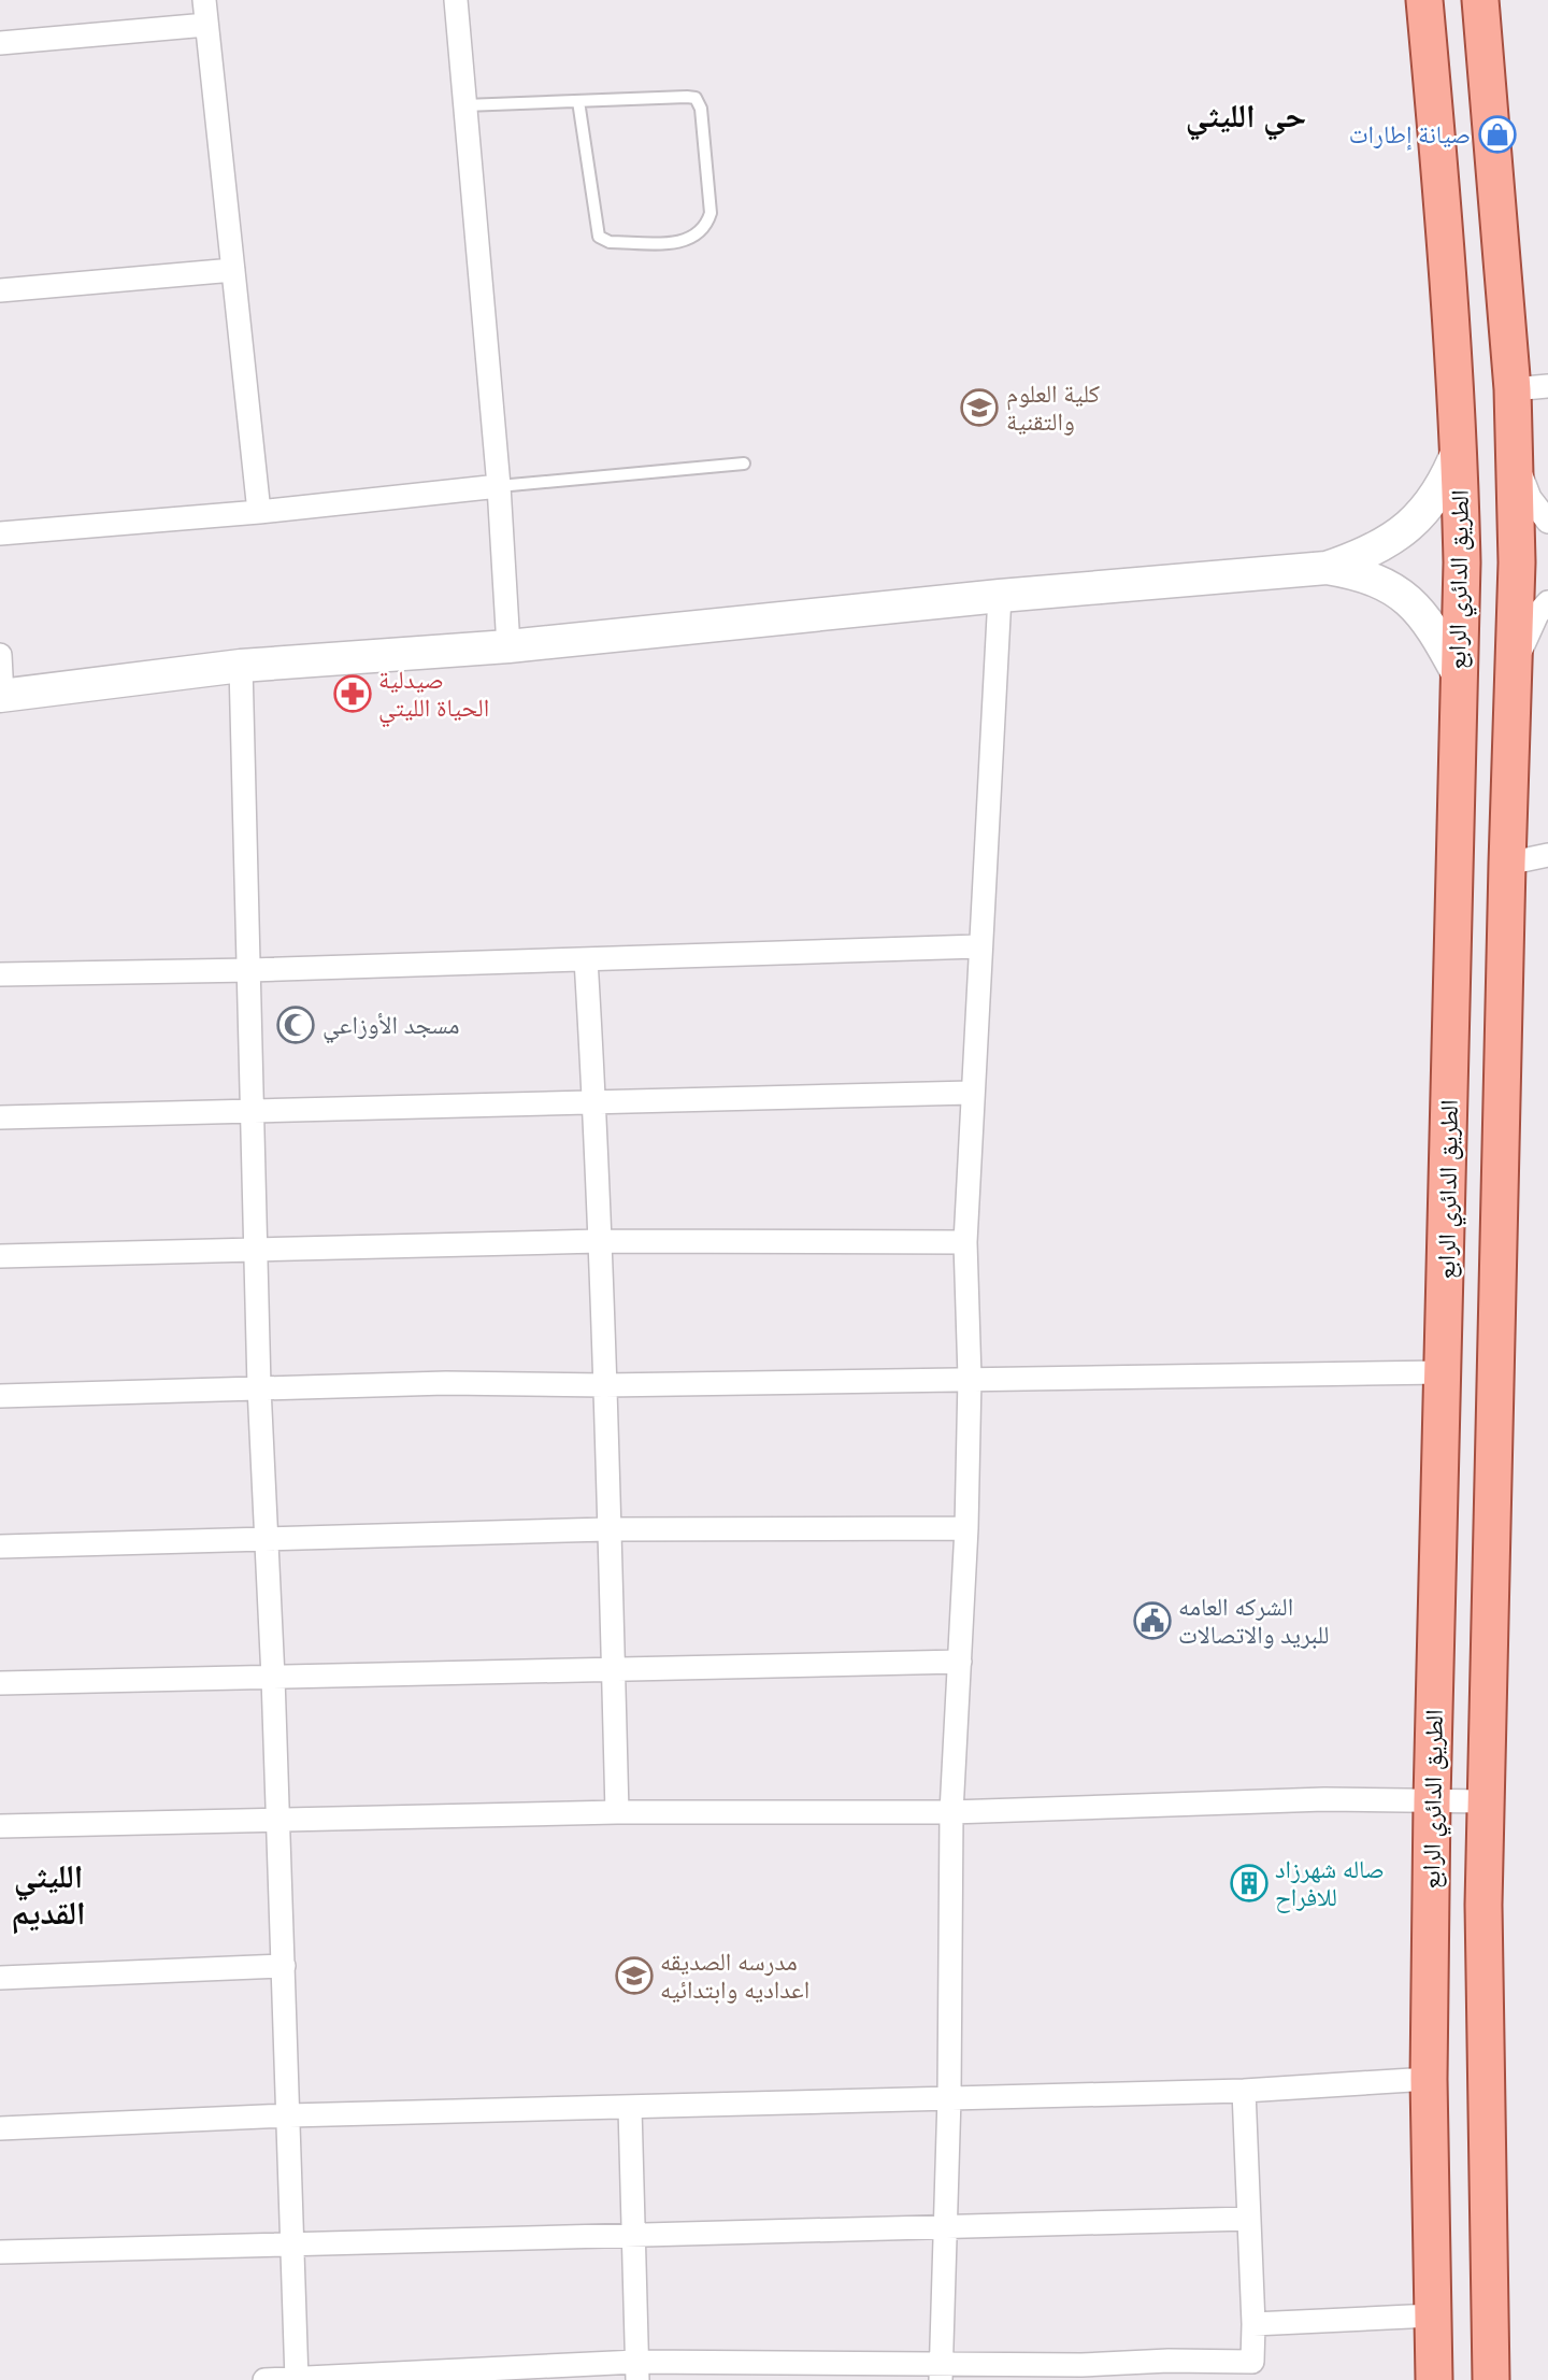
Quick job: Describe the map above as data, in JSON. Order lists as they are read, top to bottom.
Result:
{
  "streets": {
    "main road": ["الطريق الدائري الرابع"]
  },
  "districts": ["حي الليثي", "الليثي القديم"],
  "places": {
    "shop": ["صيانة إطارات"],
    "school or university": ["كلية العلوم والتقنية", "مدرسه الصديقه اعداديه وابتدائيه"],
    "pharmacy": ["صيدلية الحياة الليتي"],
    "mosque": ["مسجد الأوزاعي"],
    "public building": ["الشركه العامه للبريد والاتصالات"],
    "building": ["صاله شهرزاد للافراح"]
  }
}
